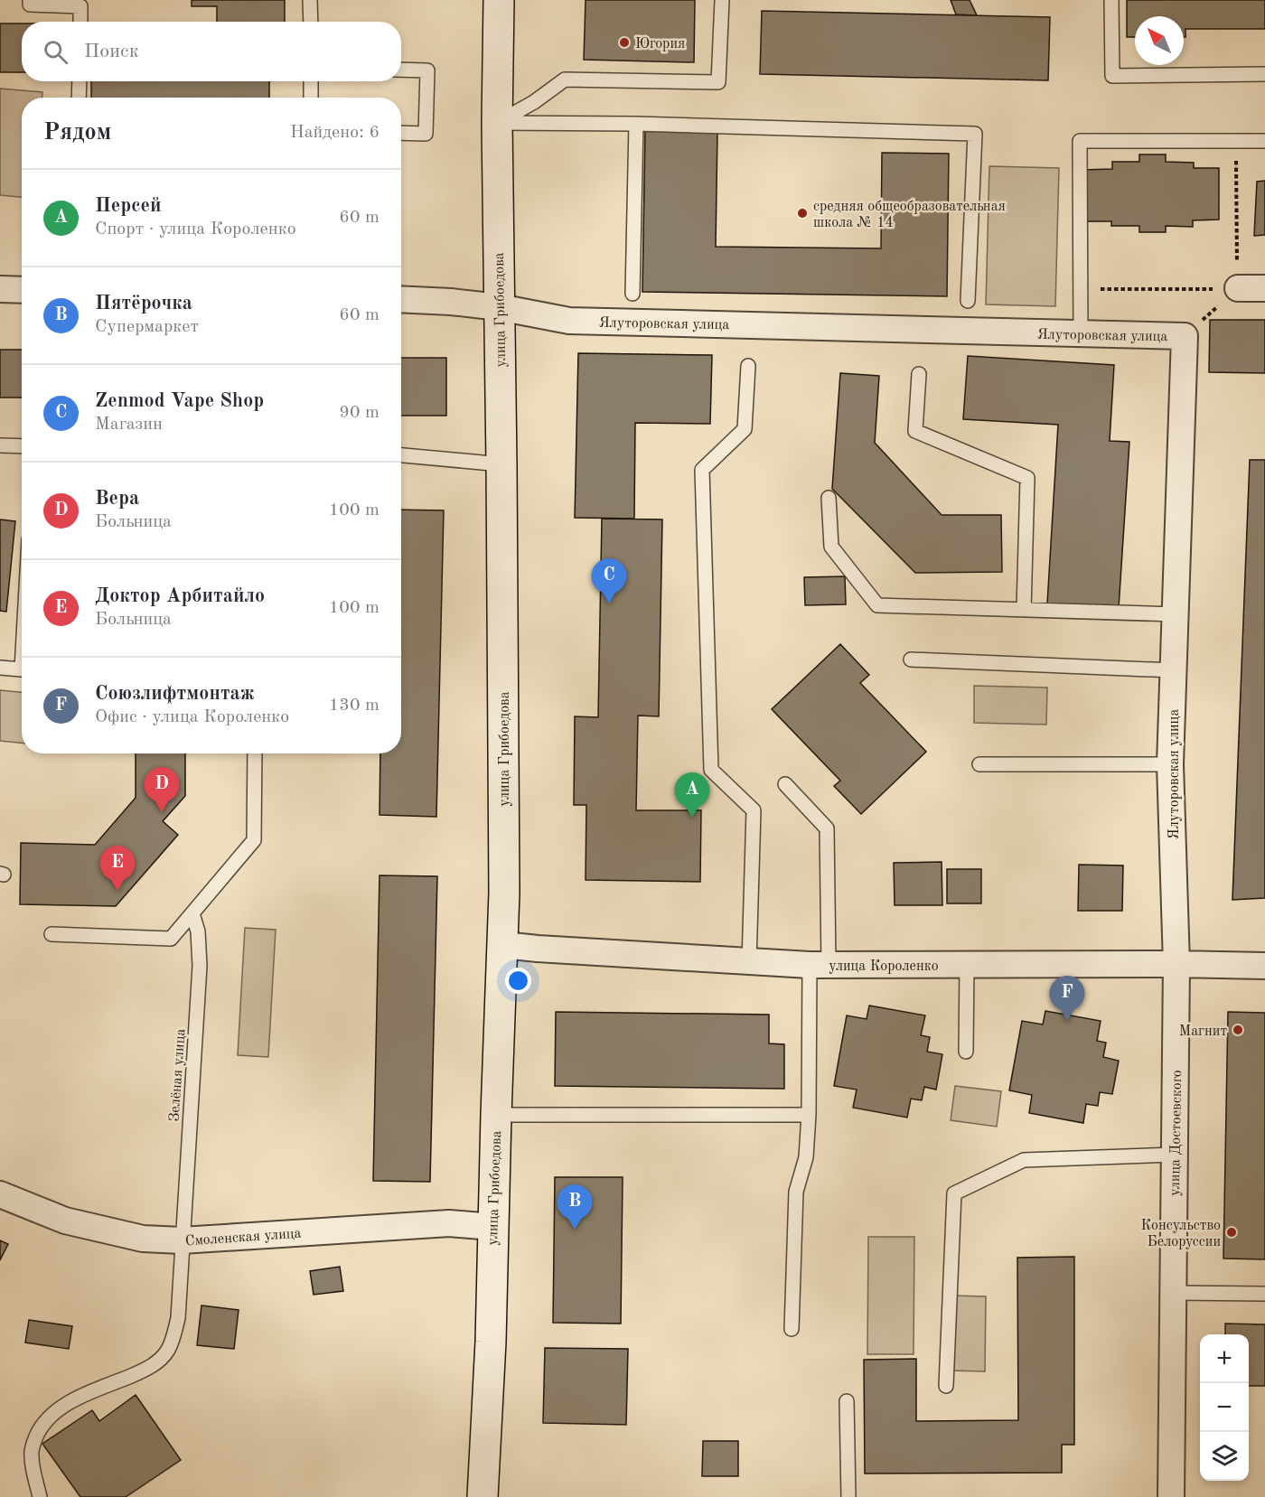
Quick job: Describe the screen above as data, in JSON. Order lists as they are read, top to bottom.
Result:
{
  "streets": {
    "street": [
      "улица Грибоедова",
      "Ялуторовская улица",
      "улица Короленко",
      "улица Достоевского",
      "Смоленская улица"
    ],
    "lane": ["Зелёная улица"]
  },
  "crossings": [
    ["улица Грибоедова", "Ялуторовская улица"],
    ["улица Грибоедова", "улица Короленко"],
    ["улица Грибоедова", "Смоленская улица"],
    ["Ялуторовская улица", "улица Короленко"],
    ["Ялуторовская улица", "улица Достоевского"],
    ["улица Короленко", "улица Достоевского"],
    ["Зелёная улица", "Смоленская улица"]
  ],
  "places": [
    "Югория",
    "средняя общеобразовательная школа № 14",
    "Магнит",
    "Консульство Белоруссии"
  ],
  "north": "top left",
  "page": {
    "search": "Поиск",
    "heading": ["Рядом", "Найдено: 6"],
    "list": [
      {
        "mark": "A",
        "name": "Персей",
        "note": "Спорт · улица Короленко",
        "value": "60 m"
      },
      {
        "mark": "B",
        "name": "Пятёрочка",
        "note": "Супермаркет",
        "value": "60 m"
      },
      {
        "mark": "C",
        "name": "Zenmod Vape Shop",
        "note": "Магазин",
        "value": "90 m"
      },
      {
        "mark": "D",
        "name": "Вера",
        "note": "Больница",
        "value": "100 m"
      },
      {
        "mark": "E",
        "name": "Доктор Арбитайло",
        "note": "Больница",
        "value": "100 m"
      },
      {
        "mark": "F",
        "name": "Союзлифтмонтаж",
        "note": "Офис · улица Короленко",
        "value": "130 m"
      }
    ],
    "pins": [
      "C",
      "D",
      "A",
      "E",
      "F",
      "B"
    ],
    "map_buttons": ["+", "−"]
  }
}
